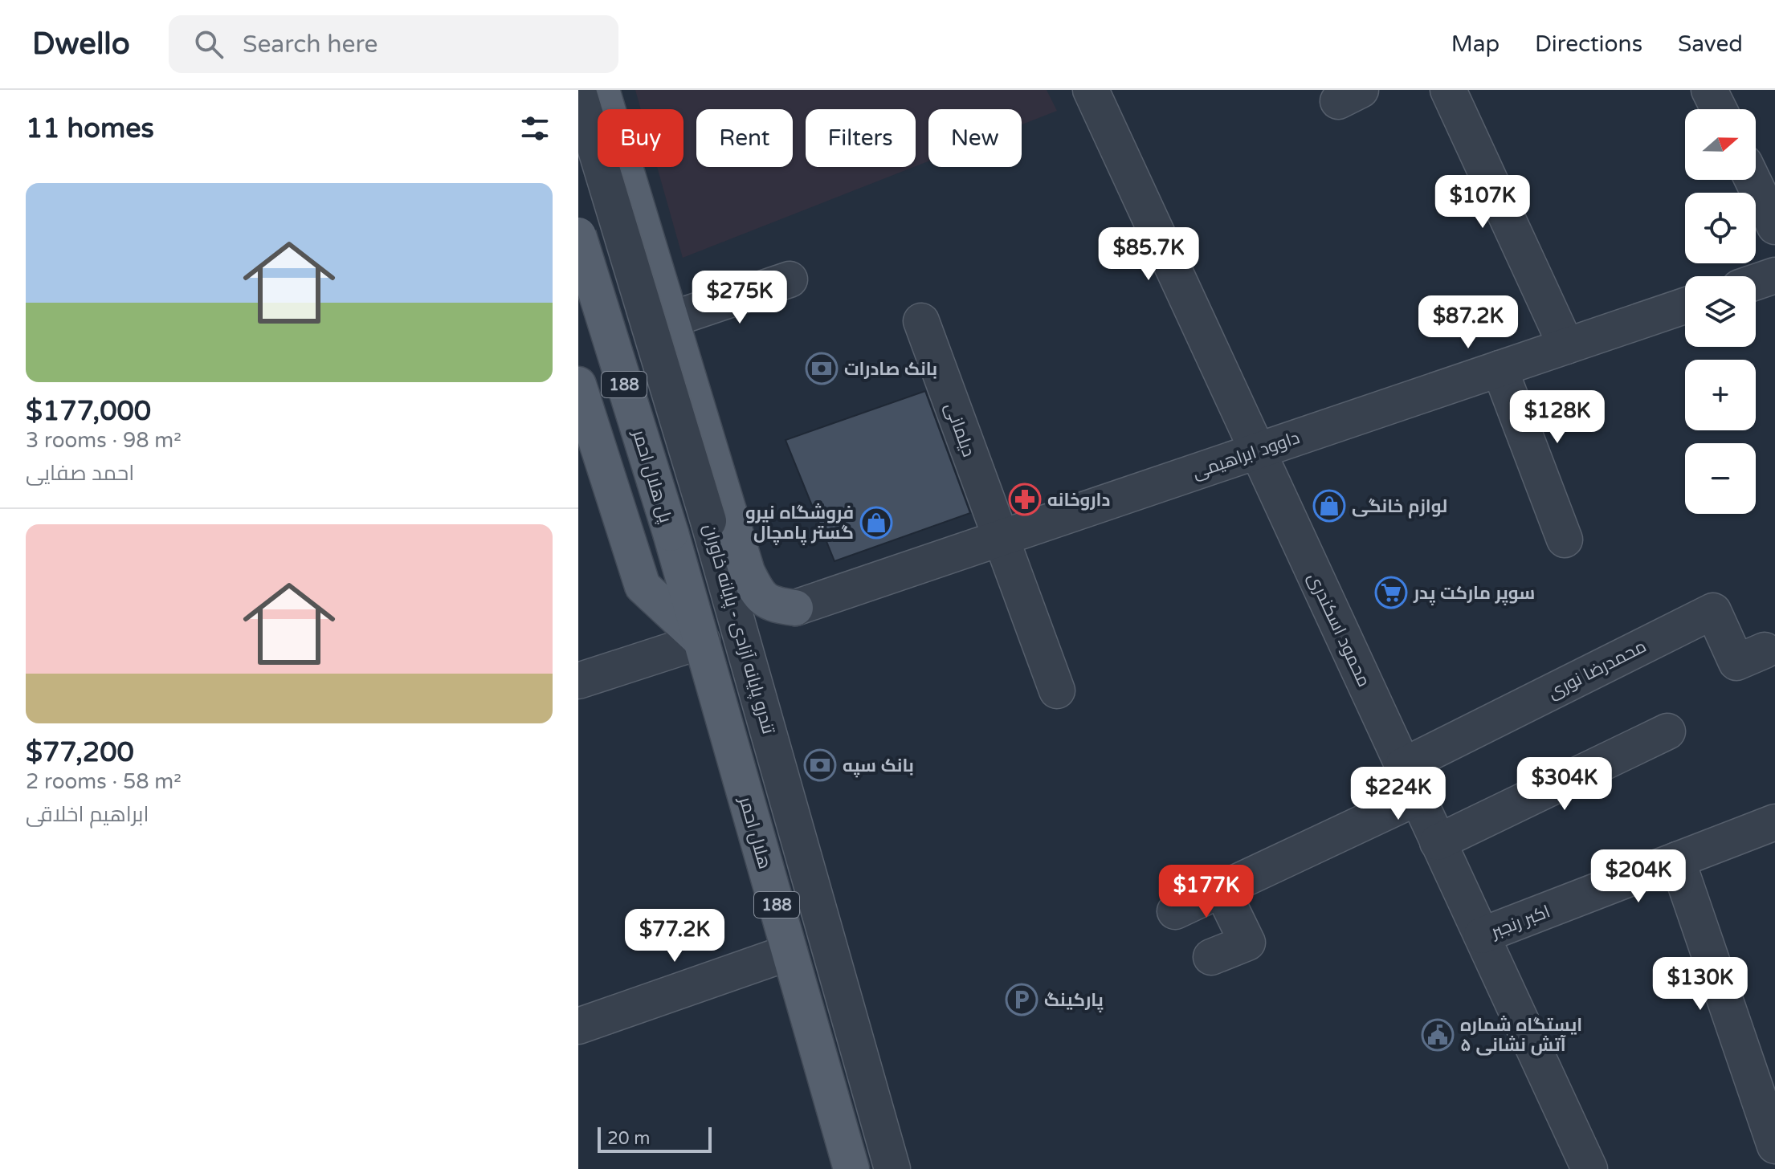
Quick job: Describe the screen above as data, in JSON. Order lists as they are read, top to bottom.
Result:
{
  "streets": {
    "main road": ["188", "پل هلال احمر", "هلال احمر"],
    "street": [
      "دیلمانی",
      "داوود ابراهیمی",
      "تندرو پایانه آزادی - پایانه خاوران",
      "محمود اسکندری",
      "محمدرضا نوری",
      "اکبر رنجبر"
    ]
  },
  "crossings": [
    ["دیلمانی", "داوود ابراهیمی"],
    ["داوود ابراهیمی", "محمود اسکندری"],
    ["پل هلال احمر", "هلال احمر"],
    ["محمود اسکندری", "محمدرضا نوری"],
    ["محمود اسکندری", "اکبر رنجبر"]
  ],
  "places": {
    "bank": ["بانک صادرات", "بانک سپه"],
    "pharmacy": ["داروخانه"],
    "shop": ["لوازم خانگی", "فروشگاه نیرو گستر پامچال"],
    "supermarket": ["سوپر مارکت پدر"],
    "parking": ["پارکینگ"],
    "public building": ["ایستگاه شماره ۵ آتش نشانی"]
  },
  "scale_bar": "20 m",
  "north": "right",
  "page": {
    "header": "Dwello",
    "search": "Search here",
    "nav": ["Map", "Directions", "Saved"],
    "heading": "11 homes",
    "map_buttons": ["+", "−"],
    "chip": [
      "Buy",
      "Rent",
      "Filters",
      "New"
    ],
    "list": [
      {
        "name": "$177,000",
        "note": "3 rooms · 98 m² · احمد صفایی"
      },
      {
        "name": "$77,200",
        "note": "2 rooms · 58 m² · ابراهیم اخلاقی"
      }
    ],
    "price": [
      "$107K",
      "$85.7K",
      "$275K",
      "$87.2K",
      "$128K",
      "$304K",
      "$224K",
      "$204K",
      "$177K",
      "$77.2K",
      "$130K"
    ],
    "scale": "20 m"
  }
}
